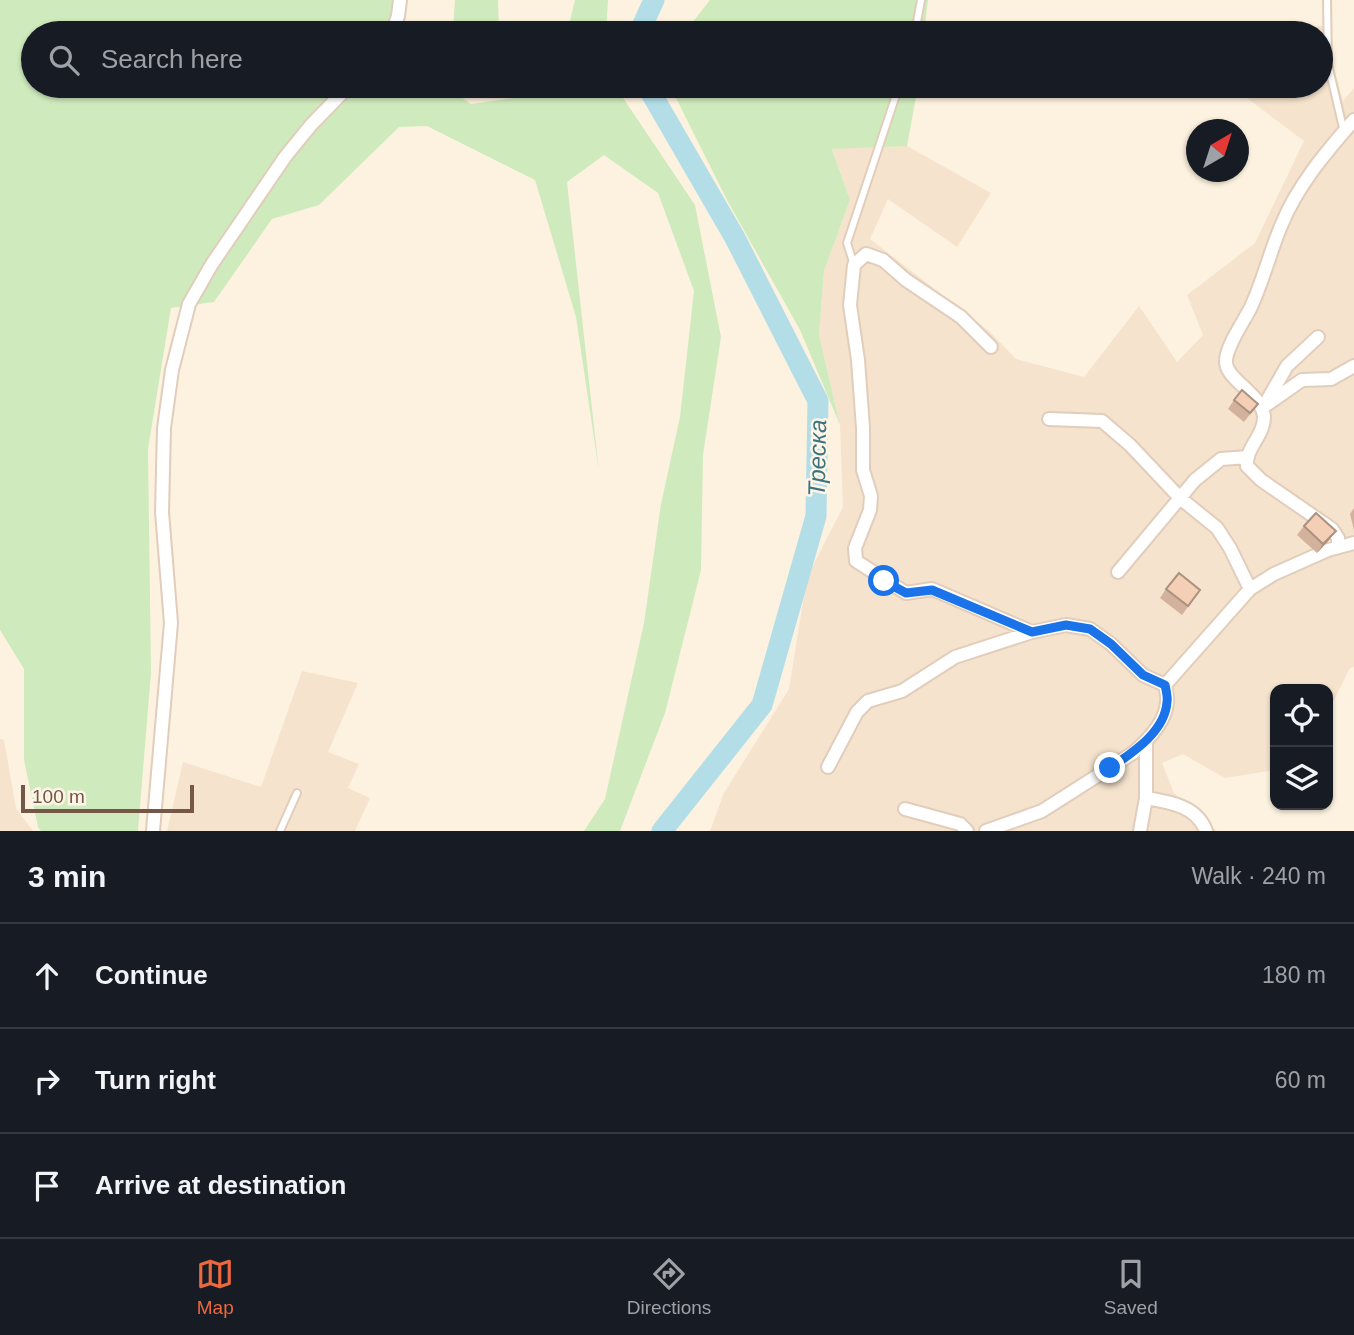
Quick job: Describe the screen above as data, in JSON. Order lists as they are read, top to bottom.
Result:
{
  "water": ["Треска"],
  "scale_bar": "100 m",
  "north": "top right",
  "page": {
    "search": "Search here",
    "scale": "100 m",
    "heading": ["3 min", "Walk · 240 m"],
    "list": [
      ["Continue", "180 m"],
      ["Turn right", "60 m"],
      "Arrive at destination"
    ],
    "nav": ["Map", "Directions", "Saved"]
  }
}
